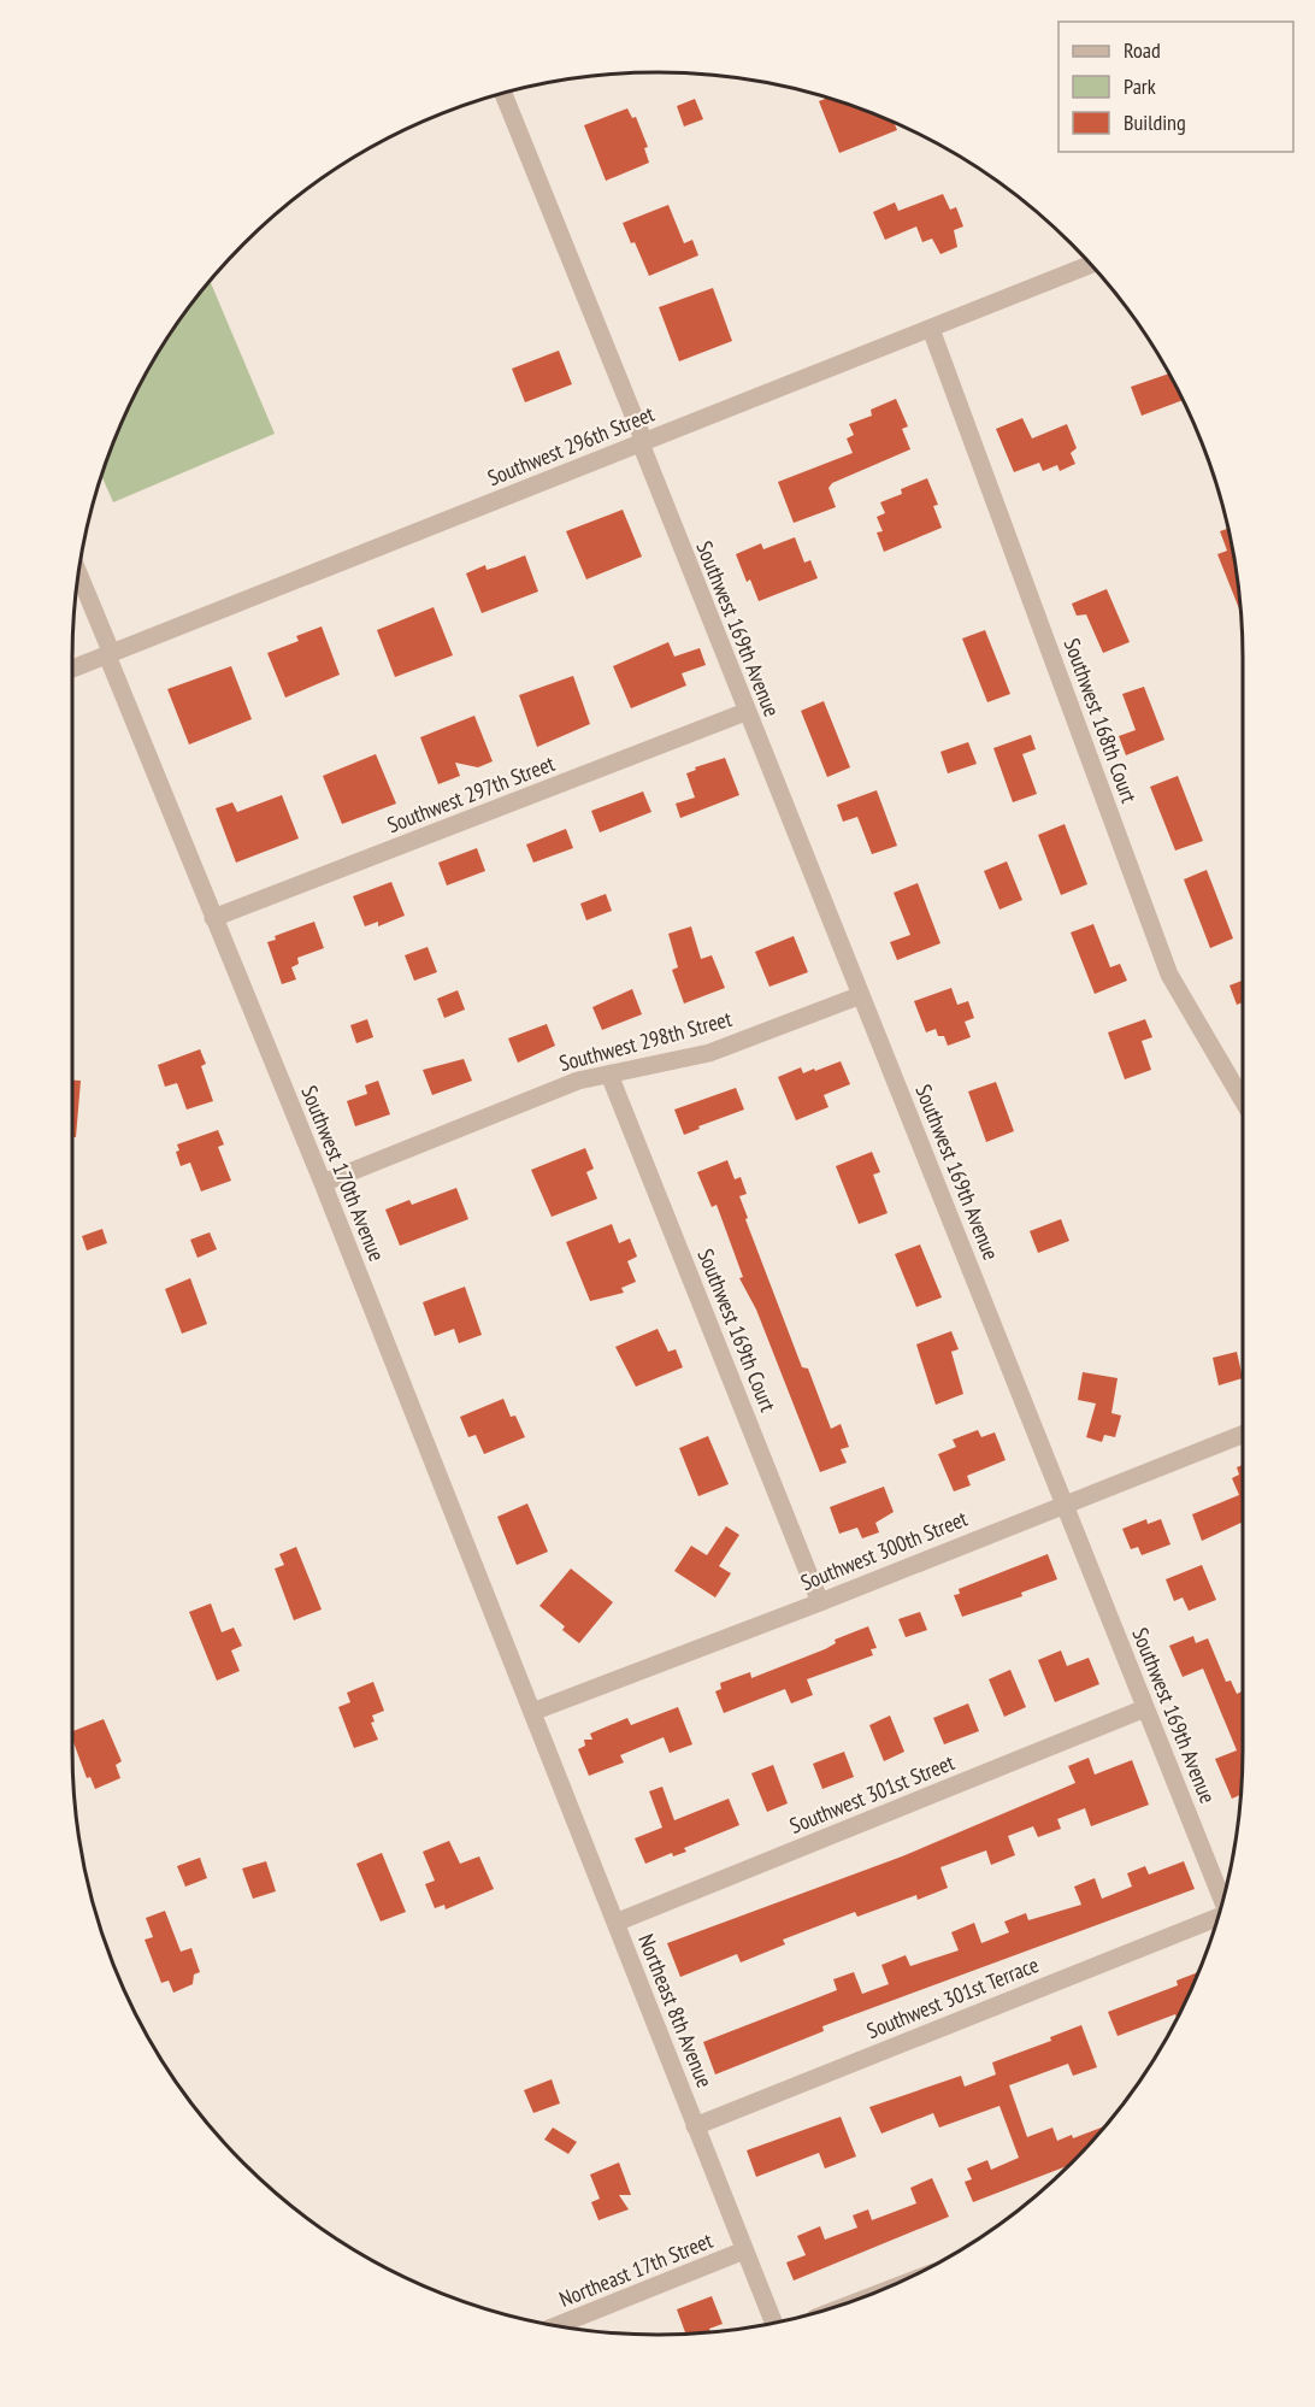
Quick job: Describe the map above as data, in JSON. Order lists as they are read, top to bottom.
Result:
{
  "streets": {
    "street": [
      "Southwest 296th Street",
      "Southwest 169th Avenue",
      "Southwest 168th Court",
      "Southwest 297th Street",
      "Southwest 298th Street",
      "Southwest 170th Avenue",
      "Southwest 169th Court",
      "Southwest 300th Street",
      "Southwest 301st Street",
      "Southwest 301st Terrace",
      "Northeast 8th Avenue",
      "Northeast 17th Street"
    ]
  },
  "crossings": [
    ["Southwest 296th Street", "Southwest 169th Avenue"],
    ["Southwest 296th Street", "Southwest 168th Court"],
    ["Southwest 296th Street", "Southwest 170th Avenue"],
    ["Southwest 169th Avenue", "Southwest 297th Street"],
    ["Southwest 169th Avenue", "Southwest 298th Street"],
    ["Southwest 169th Avenue", "Southwest 300th Street"],
    ["Southwest 169th Avenue", "Southwest 301st Street"],
    ["Southwest 297th Street", "Southwest 170th Avenue"],
    ["Southwest 298th Street", "Southwest 170th Avenue"],
    ["Southwest 298th Street", "Southwest 169th Court"],
    ["Southwest 170th Avenue", "Southwest 300th Street"],
    ["Southwest 170th Avenue", "Northeast 8th Avenue"],
    ["Southwest 169th Court", "Southwest 300th Street"],
    ["Southwest 300th Street", "Northeast 8th Avenue"],
    ["Southwest 301st Street", "Northeast 8th Avenue"],
    ["Southwest 301st Terrace", "Northeast 8th Avenue"],
    ["Northeast 8th Avenue", "Northeast 17th Street"]
  ],
  "legend": ["Road", "Park", "Building"]
}
